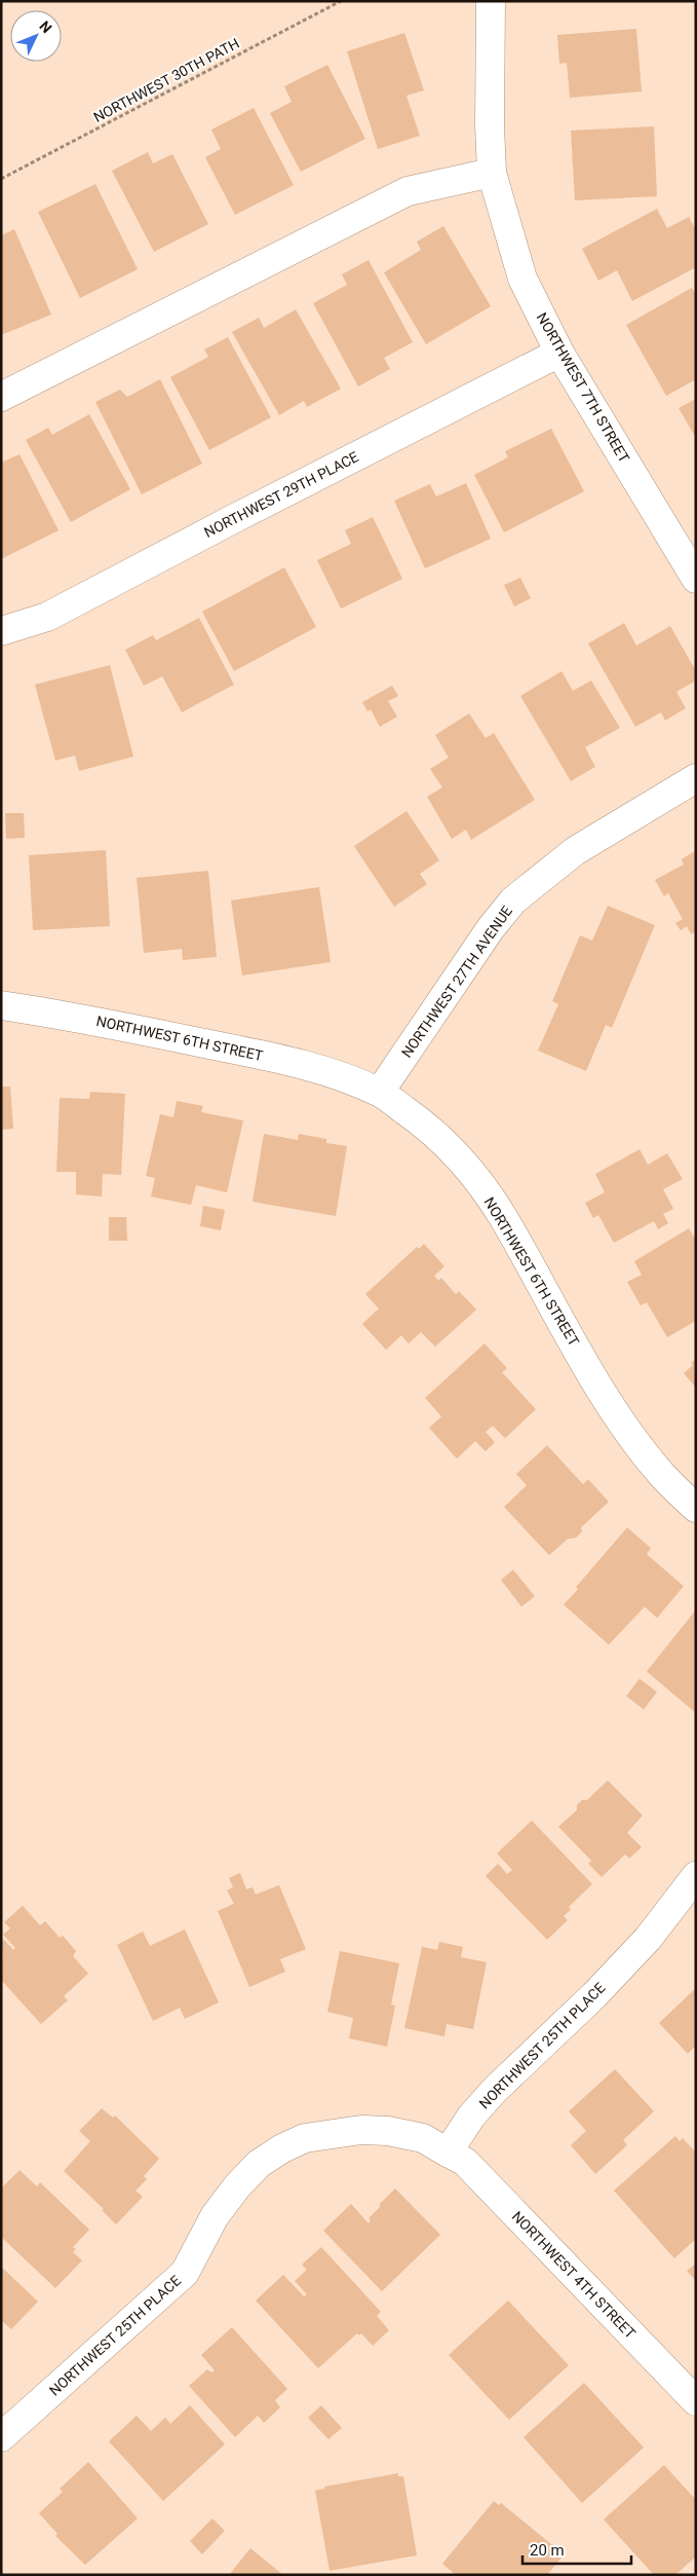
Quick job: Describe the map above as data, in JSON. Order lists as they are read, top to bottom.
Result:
{
  "streets": {
    "street": [
      "NORTHWEST 7TH STREET",
      "NORTHWEST 29TH PLACE",
      "NORTHWEST 27TH AVENUE",
      "NORTHWEST 6TH STREET",
      "NORTHWEST 25TH PLACE",
      "NORTHWEST 4TH STREET"
    ],
    "path": ["NORTHWEST 30TH PATH"]
  },
  "crossings": [
    ["NORTHWEST 7TH STREET", "NORTHWEST 29TH PLACE"],
    ["NORTHWEST 27TH AVENUE", "NORTHWEST 6TH STREET"],
    ["NORTHWEST 25TH PLACE", "NORTHWEST 4TH STREET"]
  ],
  "scale_bar": "20 m",
  "north": "top right"
}
